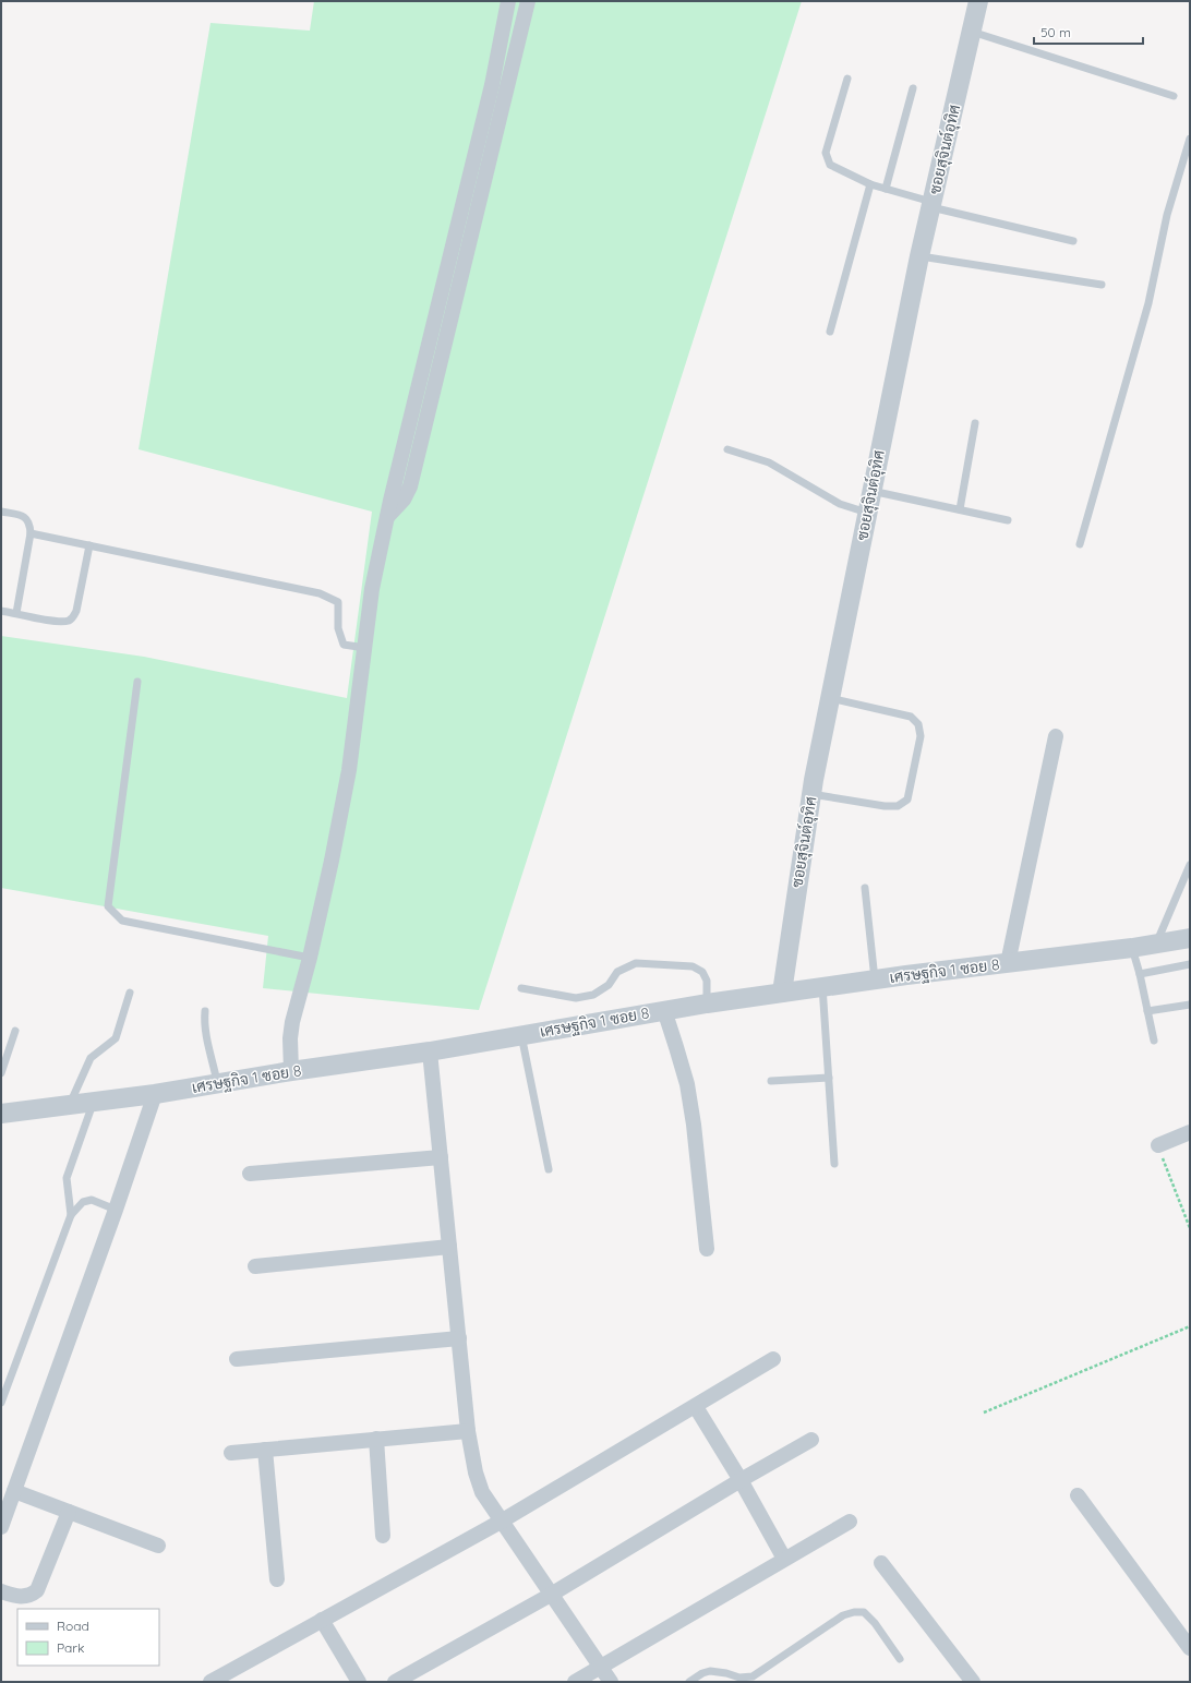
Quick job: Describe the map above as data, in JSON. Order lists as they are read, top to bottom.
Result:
{
  "streets": {
    "street": ["ซอยสุจินต์อุทิศ", "เศรษฐกิจ 1 ซอย 8"]
  },
  "crossings": [
    ["ซอยสุจินต์อุทิศ", "เศรษฐกิจ 1 ซอย 8"]
  ],
  "legend": ["Road", "Park"],
  "scale_bar": "50 m"
}
